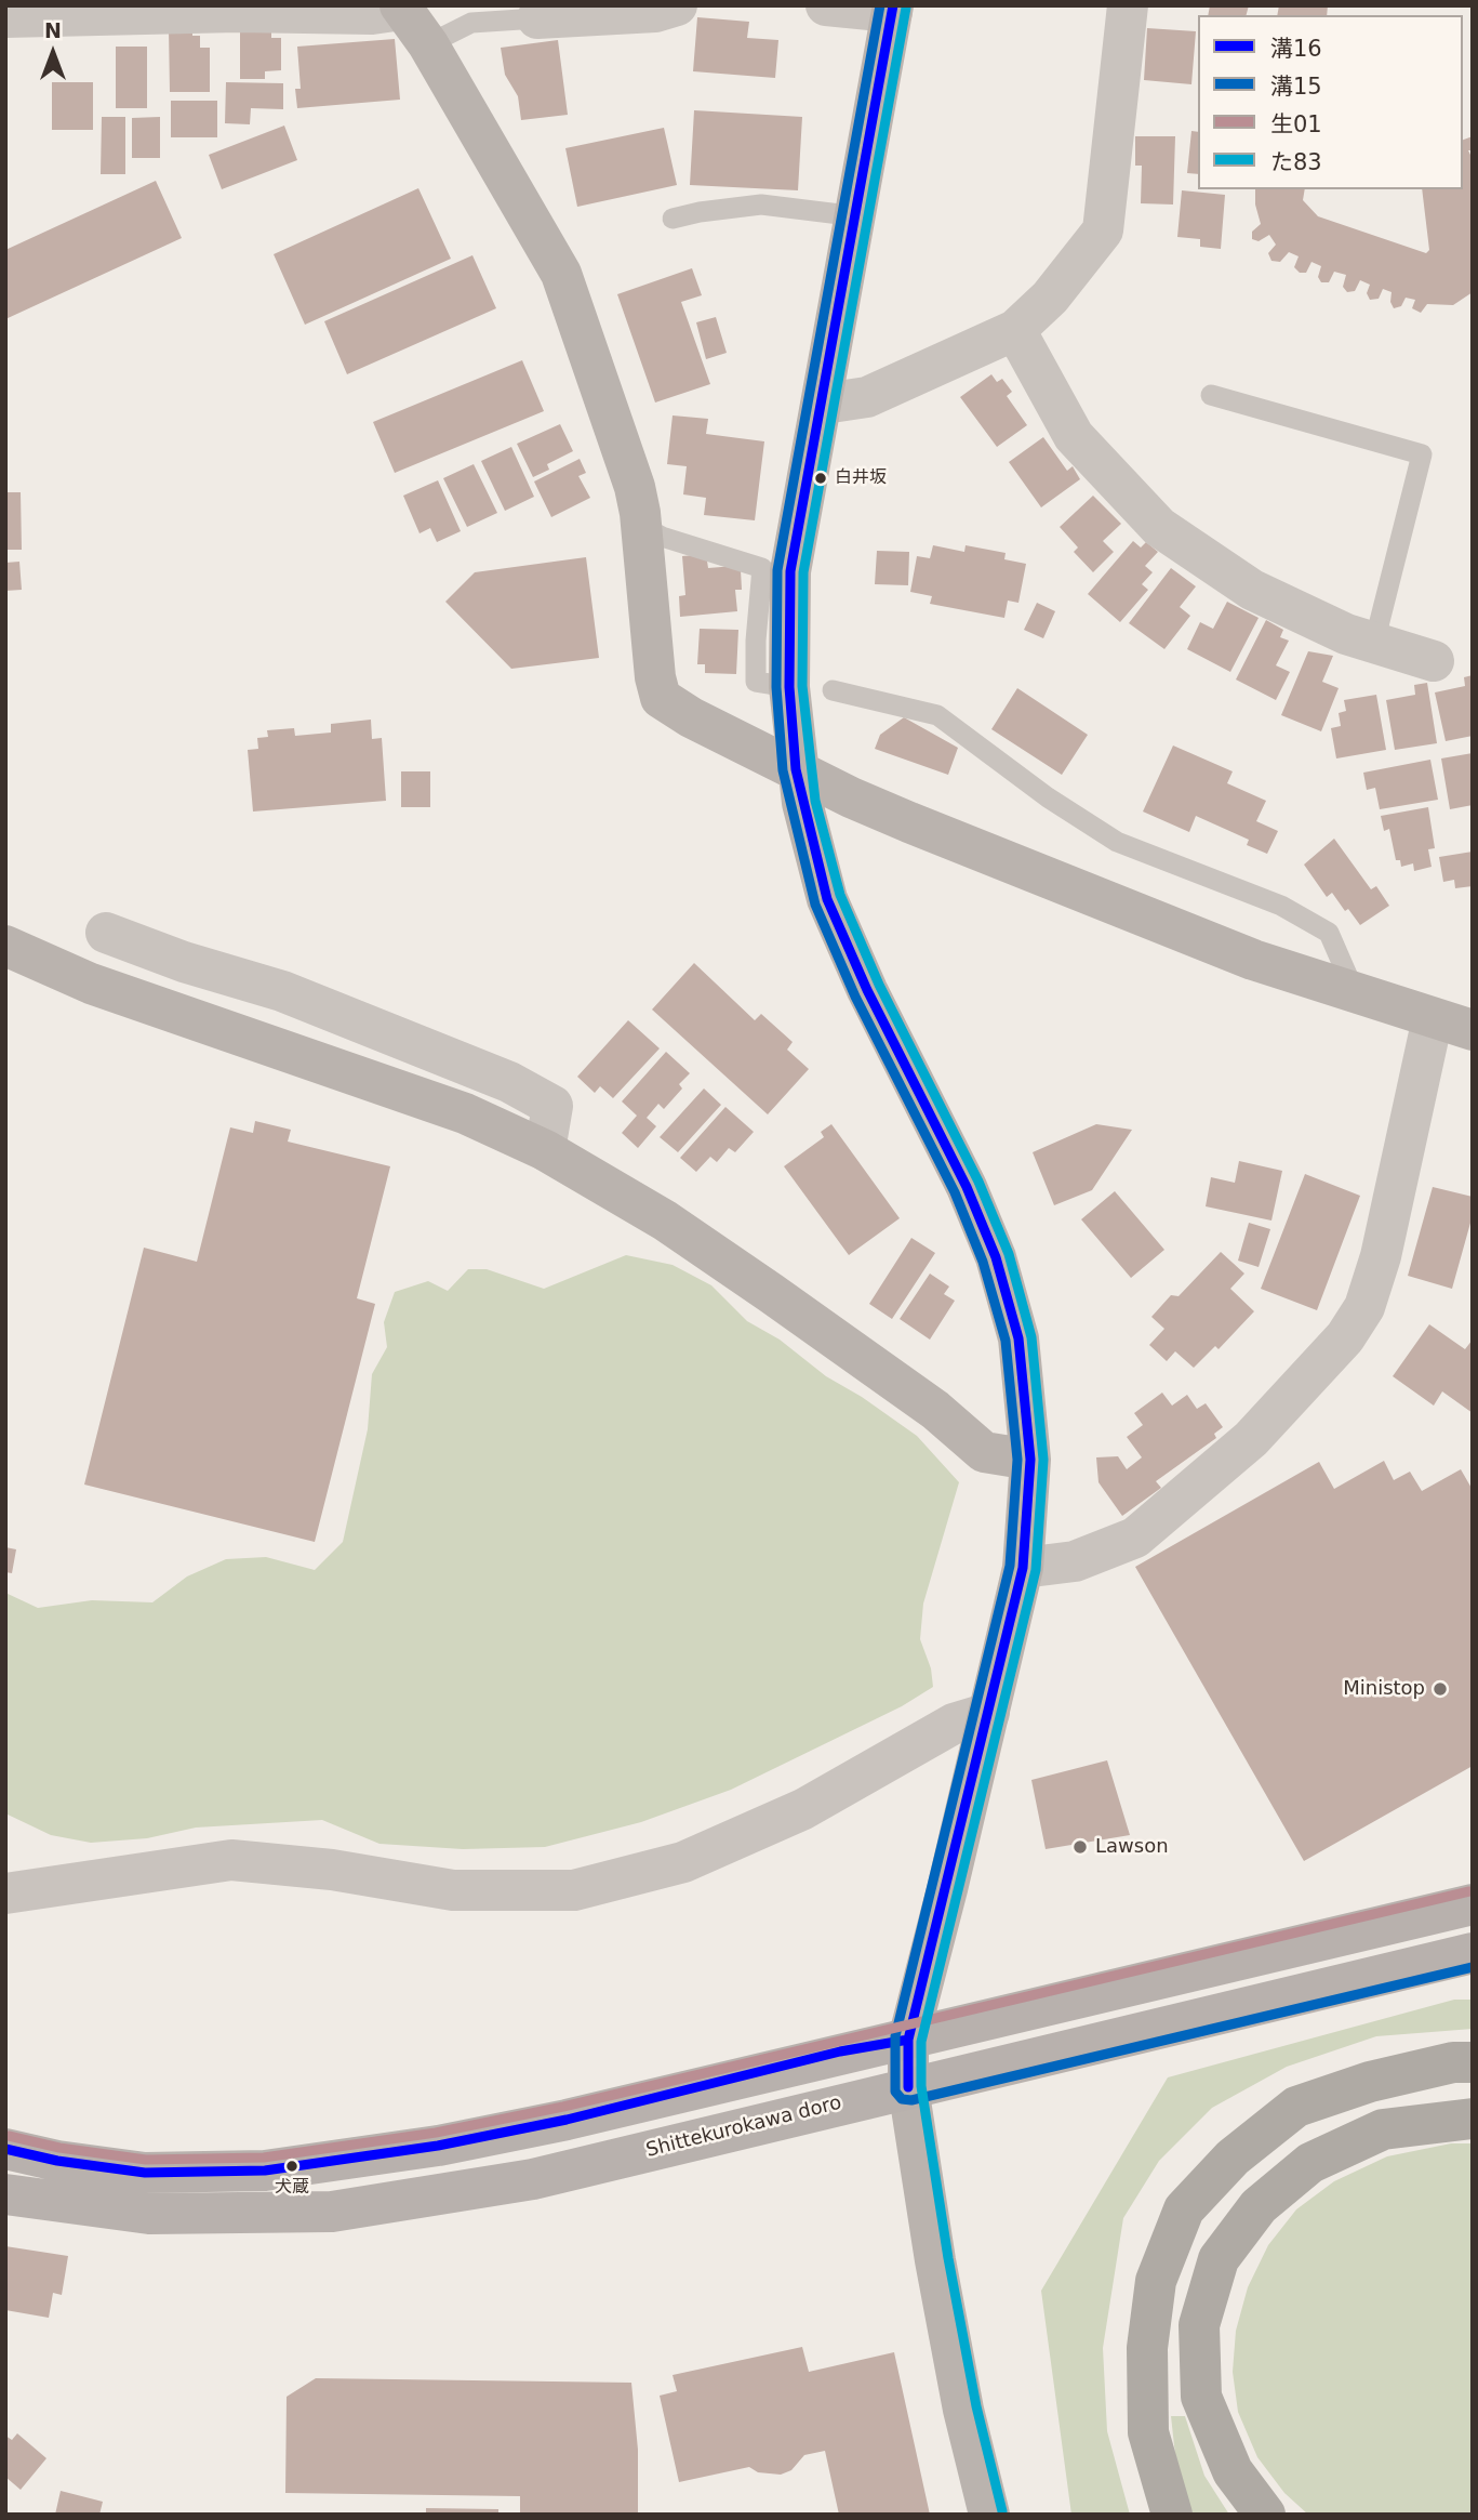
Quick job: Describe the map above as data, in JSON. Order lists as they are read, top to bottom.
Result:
{
  "streets": {
    "main road": ["Shittekurokawa doro"]
  },
  "places": [
    "白井坂",
    "Ministop",
    "Lawson",
    "犬蔵"
  ],
  "lines": [
    "transit line 溝16",
    "transit line 溝15",
    "transit line た83",
    "transit line 生01"
  ],
  "legend": [
    "溝16",
    "溝15",
    "生01",
    "た83"
  ],
  "north": "top"
}
